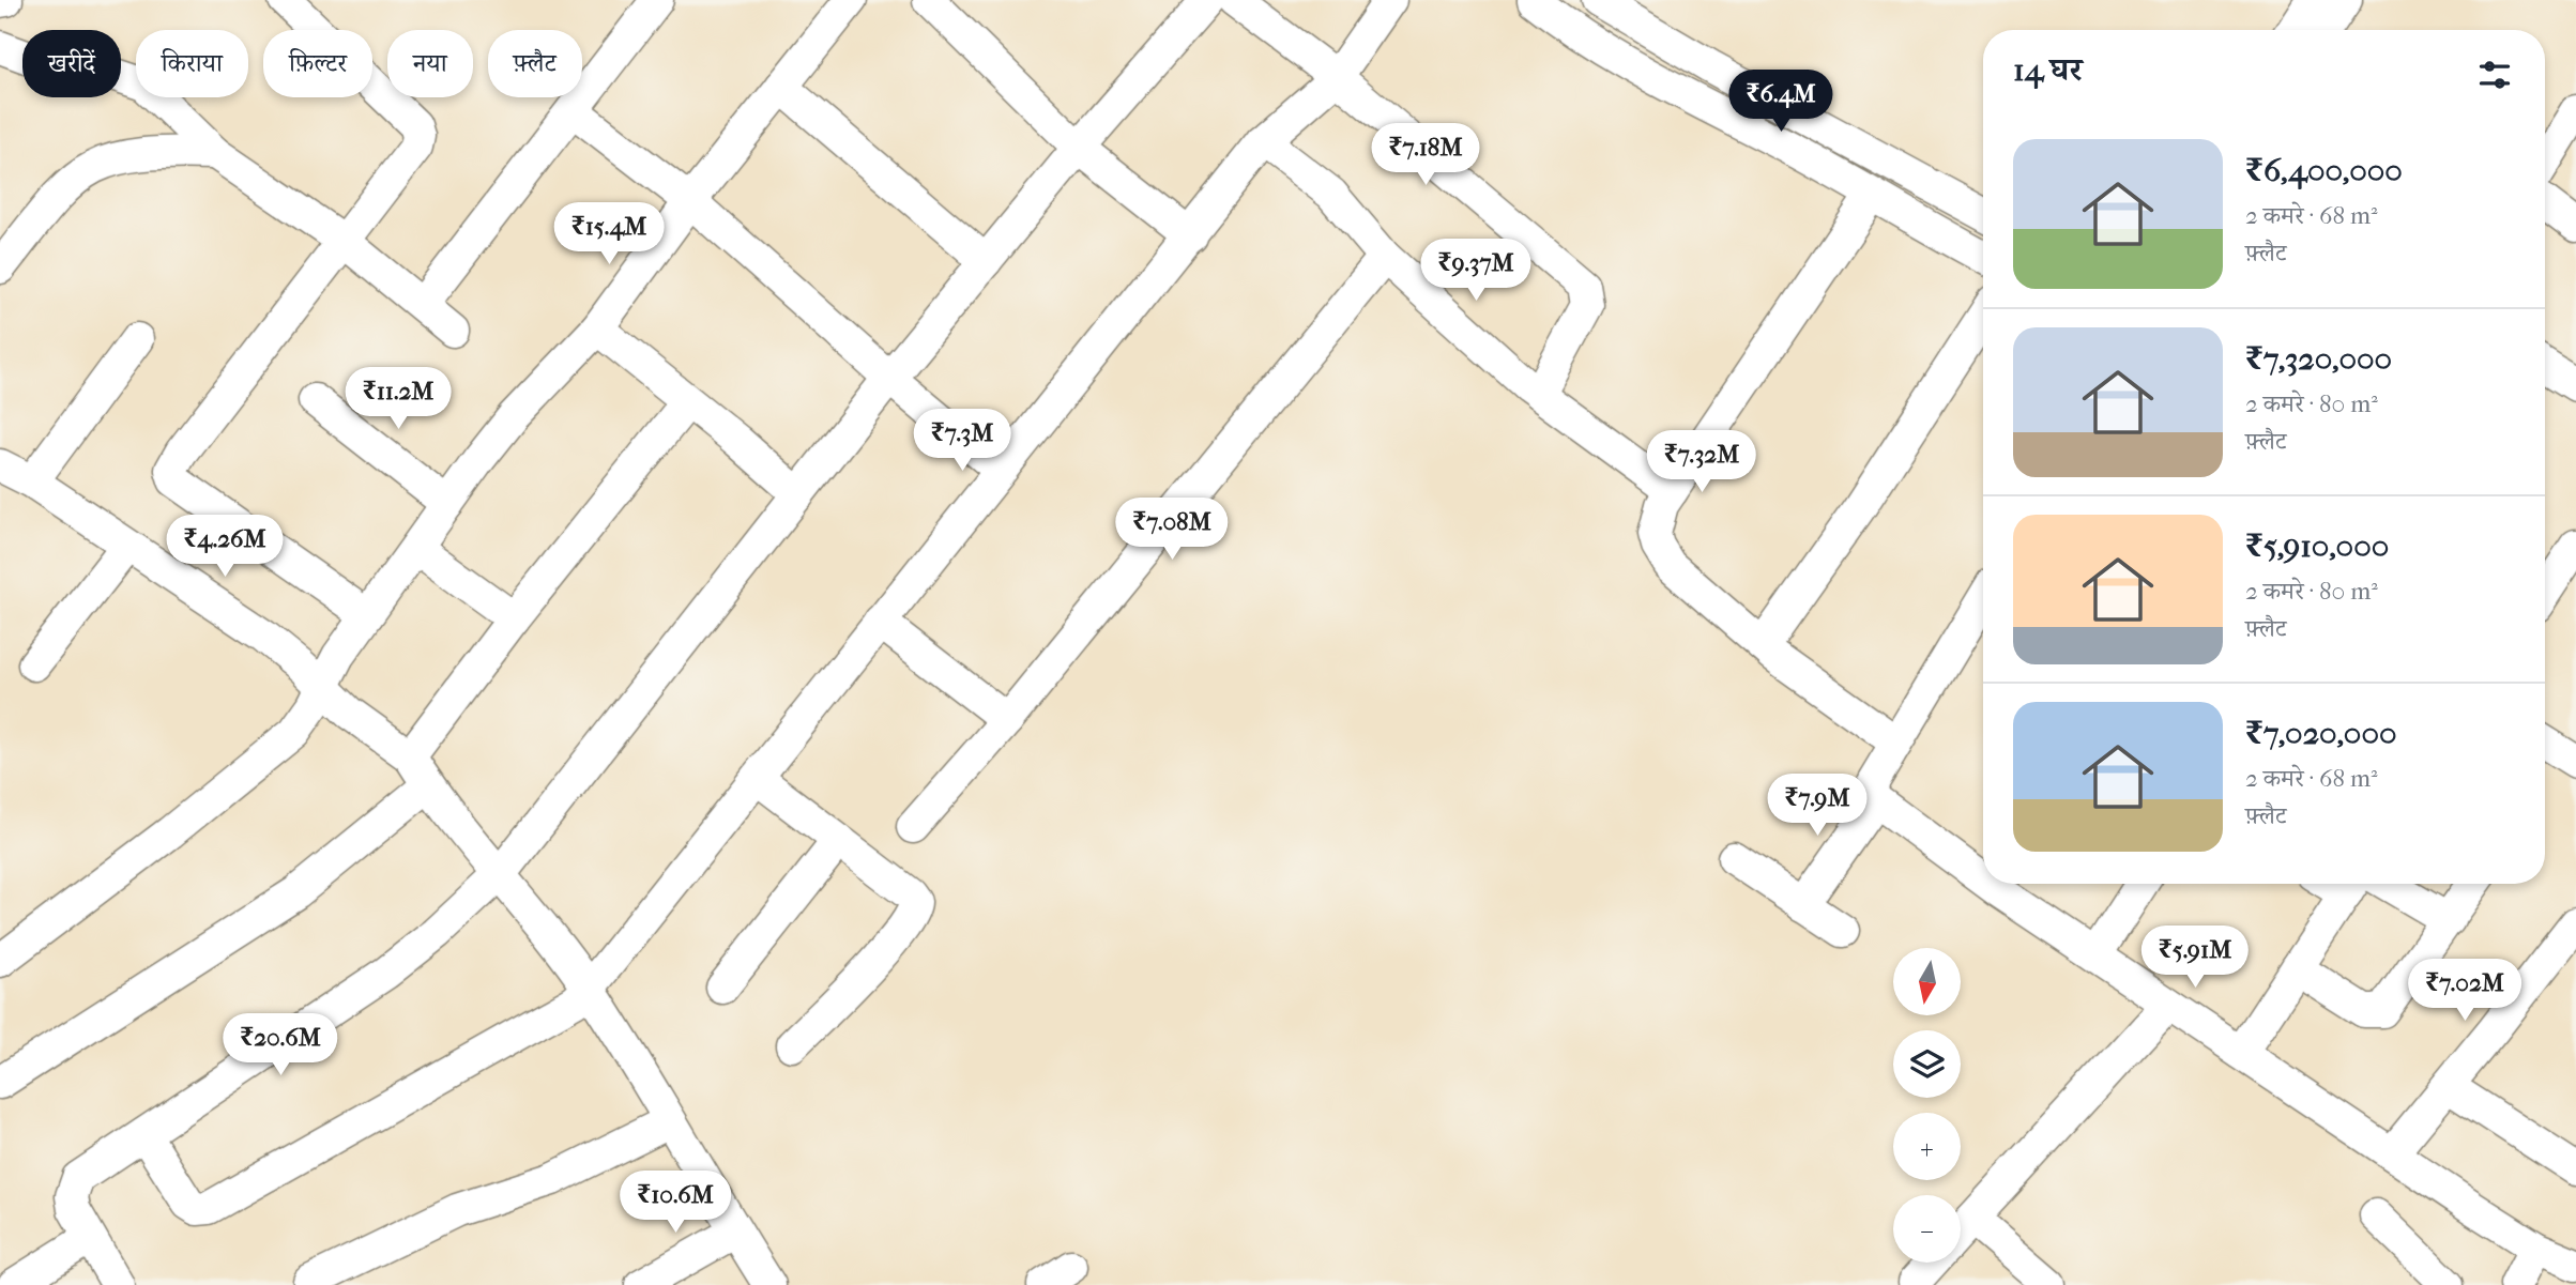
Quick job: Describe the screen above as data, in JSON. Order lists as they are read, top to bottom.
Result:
{
  "north": "bottom",
  "page": {
    "chip": [
      "खरीदें",
      "किराया",
      "फ़िल्टर",
      "नया",
      "फ़्लैट"
    ],
    "heading": "14 घर",
    "price": [
      "₹6.4M",
      "₹7.18M",
      "₹15.4M",
      "₹9.37M",
      "₹11.2M",
      "₹7.3M",
      "₹7.32M",
      "₹7.08M",
      "₹4.26M",
      "₹7.9M",
      "₹5.91M",
      "₹7.02M",
      "₹20.6M",
      "₹10.6M"
    ],
    "list": [
      {
        "name": "₹6,400,000",
        "note": "2 कमरे · 68 m² · फ़्लैट"
      },
      {
        "name": "₹7,320,000",
        "note": "2 कमरे · 80 m² · फ़्लैट"
      },
      {
        "name": "₹5,910,000",
        "note": "2 कमरे · 80 m² · फ़्लैट"
      },
      {
        "name": "₹7,020,000",
        "note": "2 कमरे · 68 m² · फ़्लैट"
      }
    ],
    "map_buttons": ["+", "−"]
  }
}
